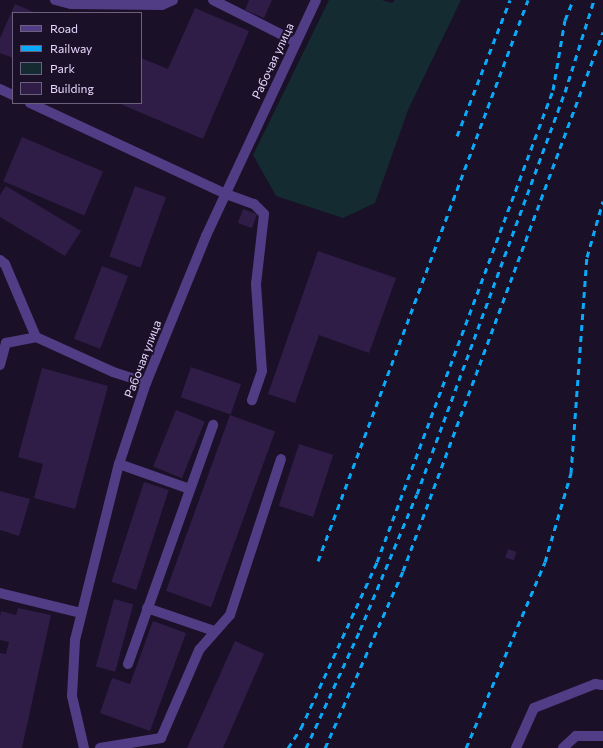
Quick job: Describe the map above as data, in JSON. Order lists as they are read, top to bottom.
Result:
{
  "streets": {
    "street": ["Рабочая улица"]
  },
  "legend": [
    "Road",
    "Railway",
    "Park",
    "Building"
  ]
}
